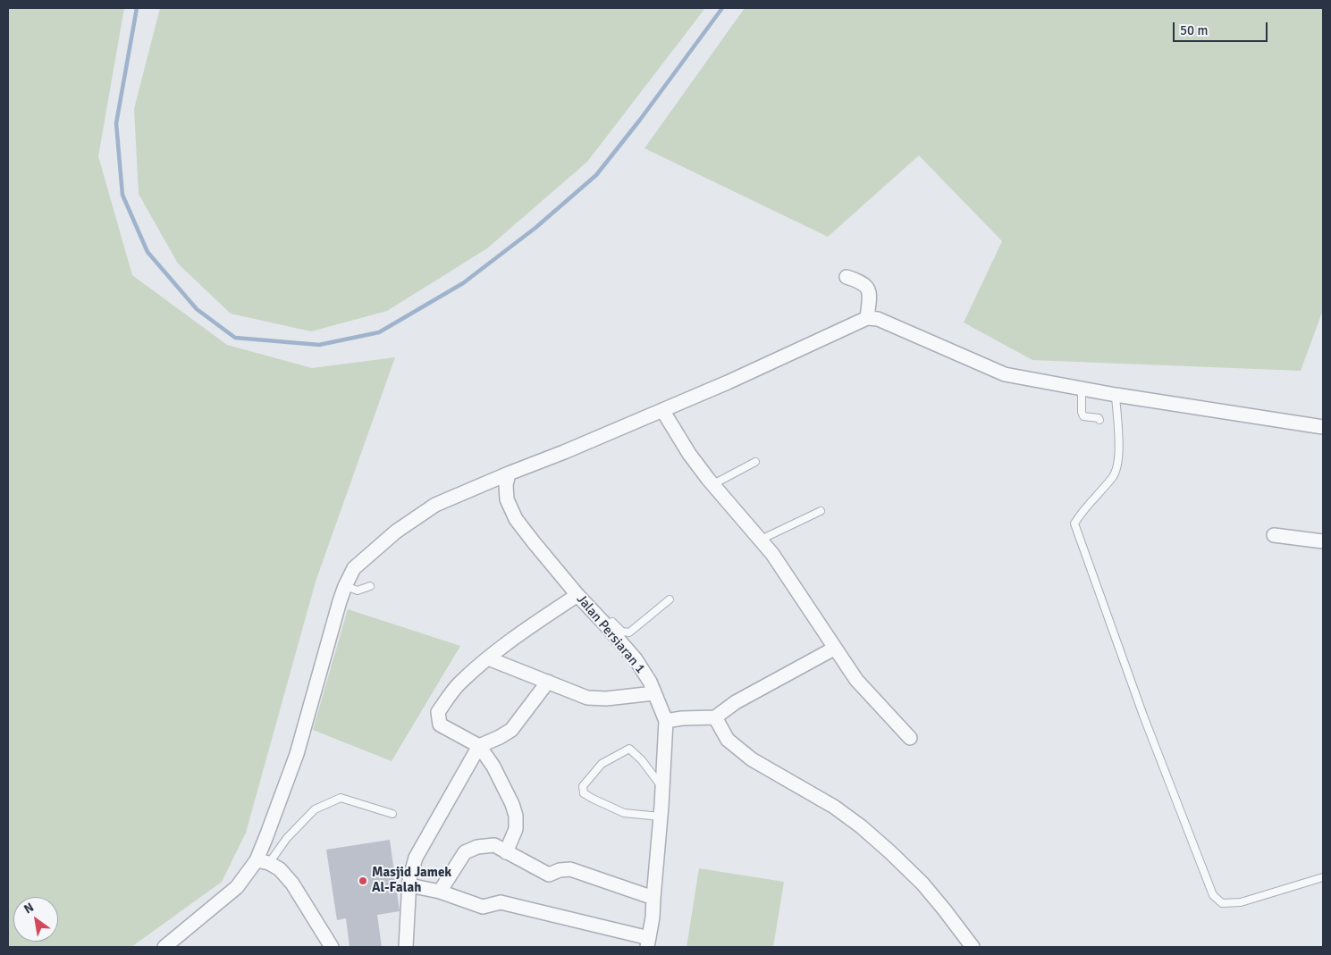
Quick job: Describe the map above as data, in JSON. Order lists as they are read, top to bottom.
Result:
{
  "streets": {
    "street": ["Jalan Persiaran 1"]
  },
  "places": ["Masjid Jamek Al-Falah"],
  "scale_bar": "50 m",
  "north": "top left"
}
